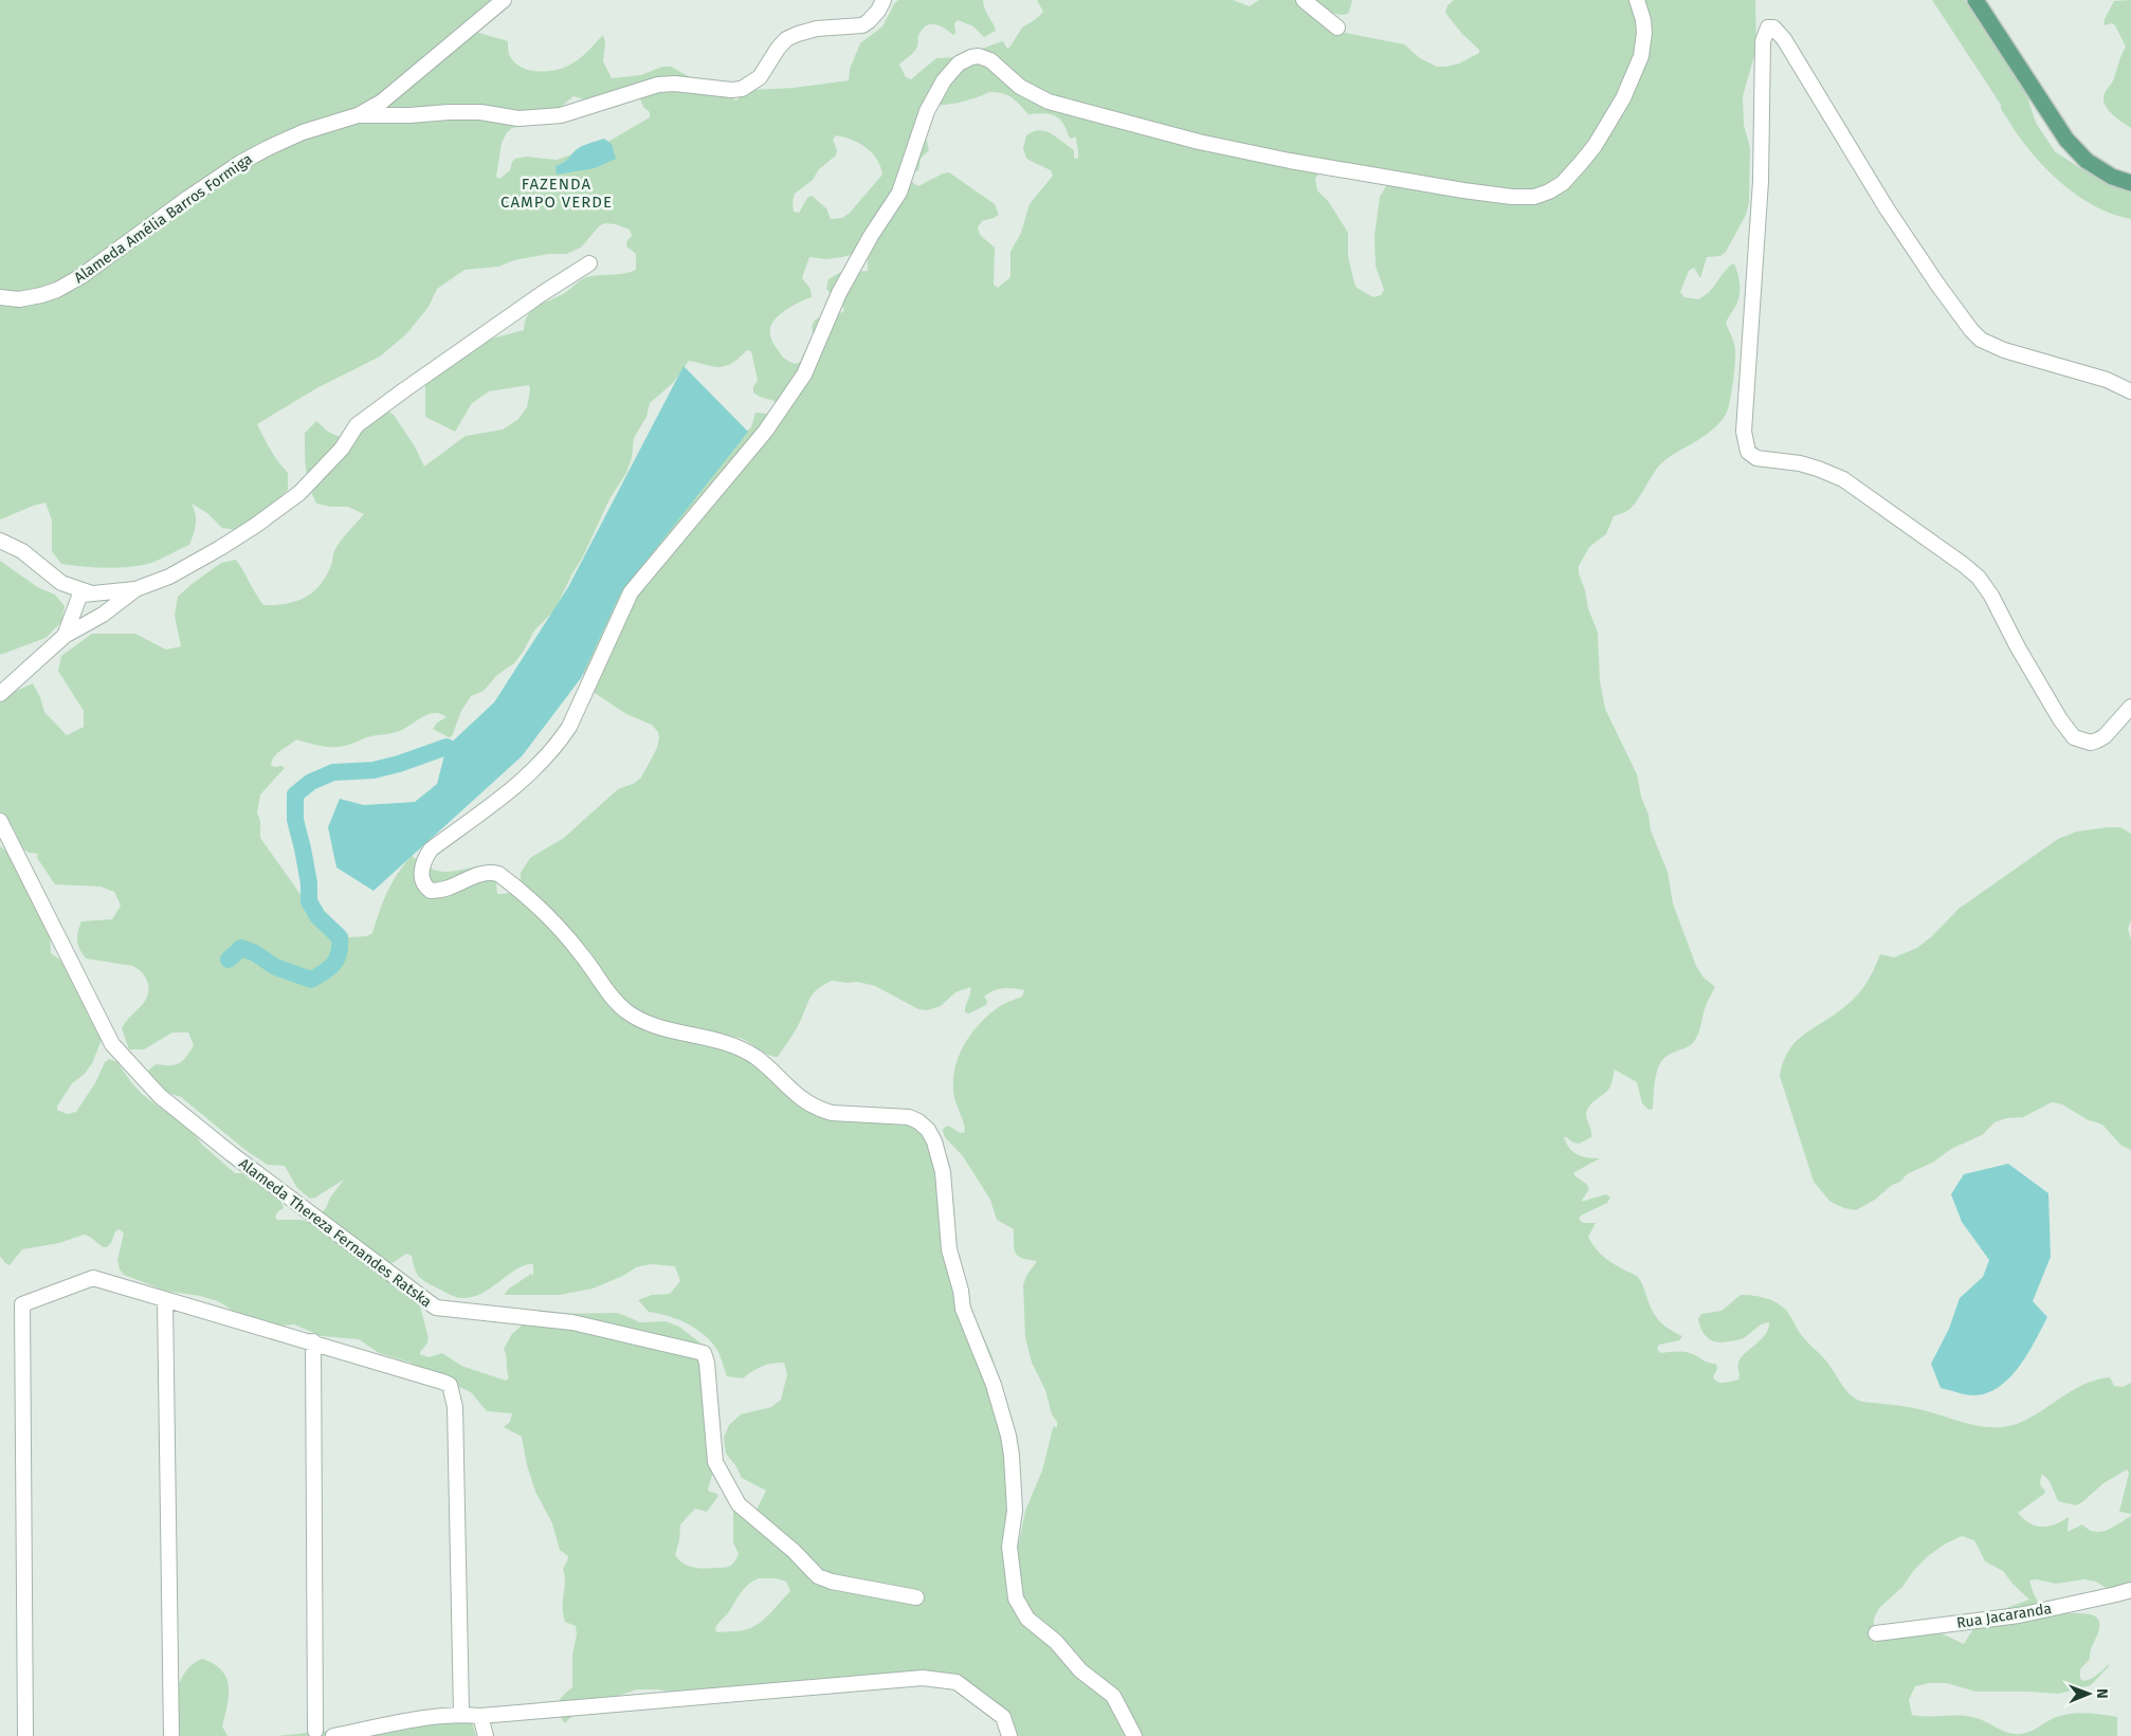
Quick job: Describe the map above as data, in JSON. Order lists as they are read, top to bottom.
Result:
{
  "streets": {
    "street": ["Alameda Amélia Barros Formiga", "Alameda Thereza Fernandes Ratska", "Rua Jacaranda"]
  },
  "districts": ["FAZENDA CAMPO VERDE"],
  "north": "right"
}
